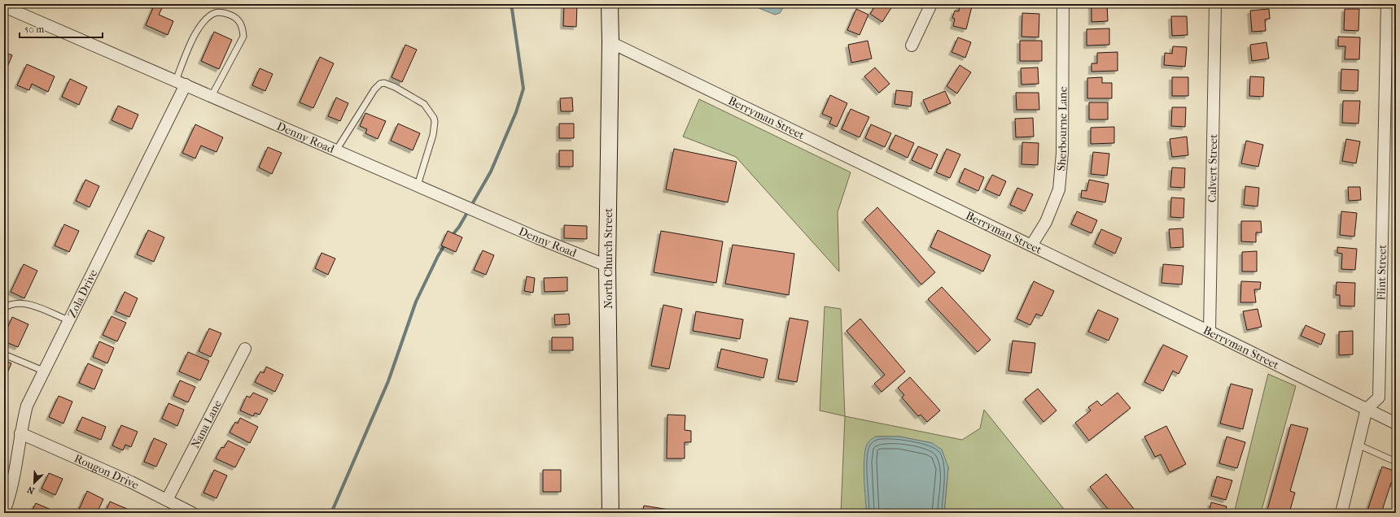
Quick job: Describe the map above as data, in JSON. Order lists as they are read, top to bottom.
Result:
{
  "streets": {
    "main road": ["North Church Street"],
    "street": [
      "Berryman Street",
      "Sherbourne Lane",
      "Denny Road",
      "Calvert Street",
      "Flint Street",
      "Zola Drive",
      "Nana Lane",
      "Rougon Drive"
    ]
  },
  "crossings": [
    ["Berryman Street", "Sherbourne Lane"],
    ["Berryman Street", "Calvert Street"],
    ["Berryman Street", "North Church Street"],
    ["Berryman Street", "Flint Street"],
    ["Denny Road", "North Church Street"],
    ["Denny Road", "Zola Drive"],
    ["Zola Drive", "Rougon Drive"],
    ["Nana Lane", "Rougon Drive"]
  ],
  "scale_bar": "50 m",
  "north": "bottom left"
}
